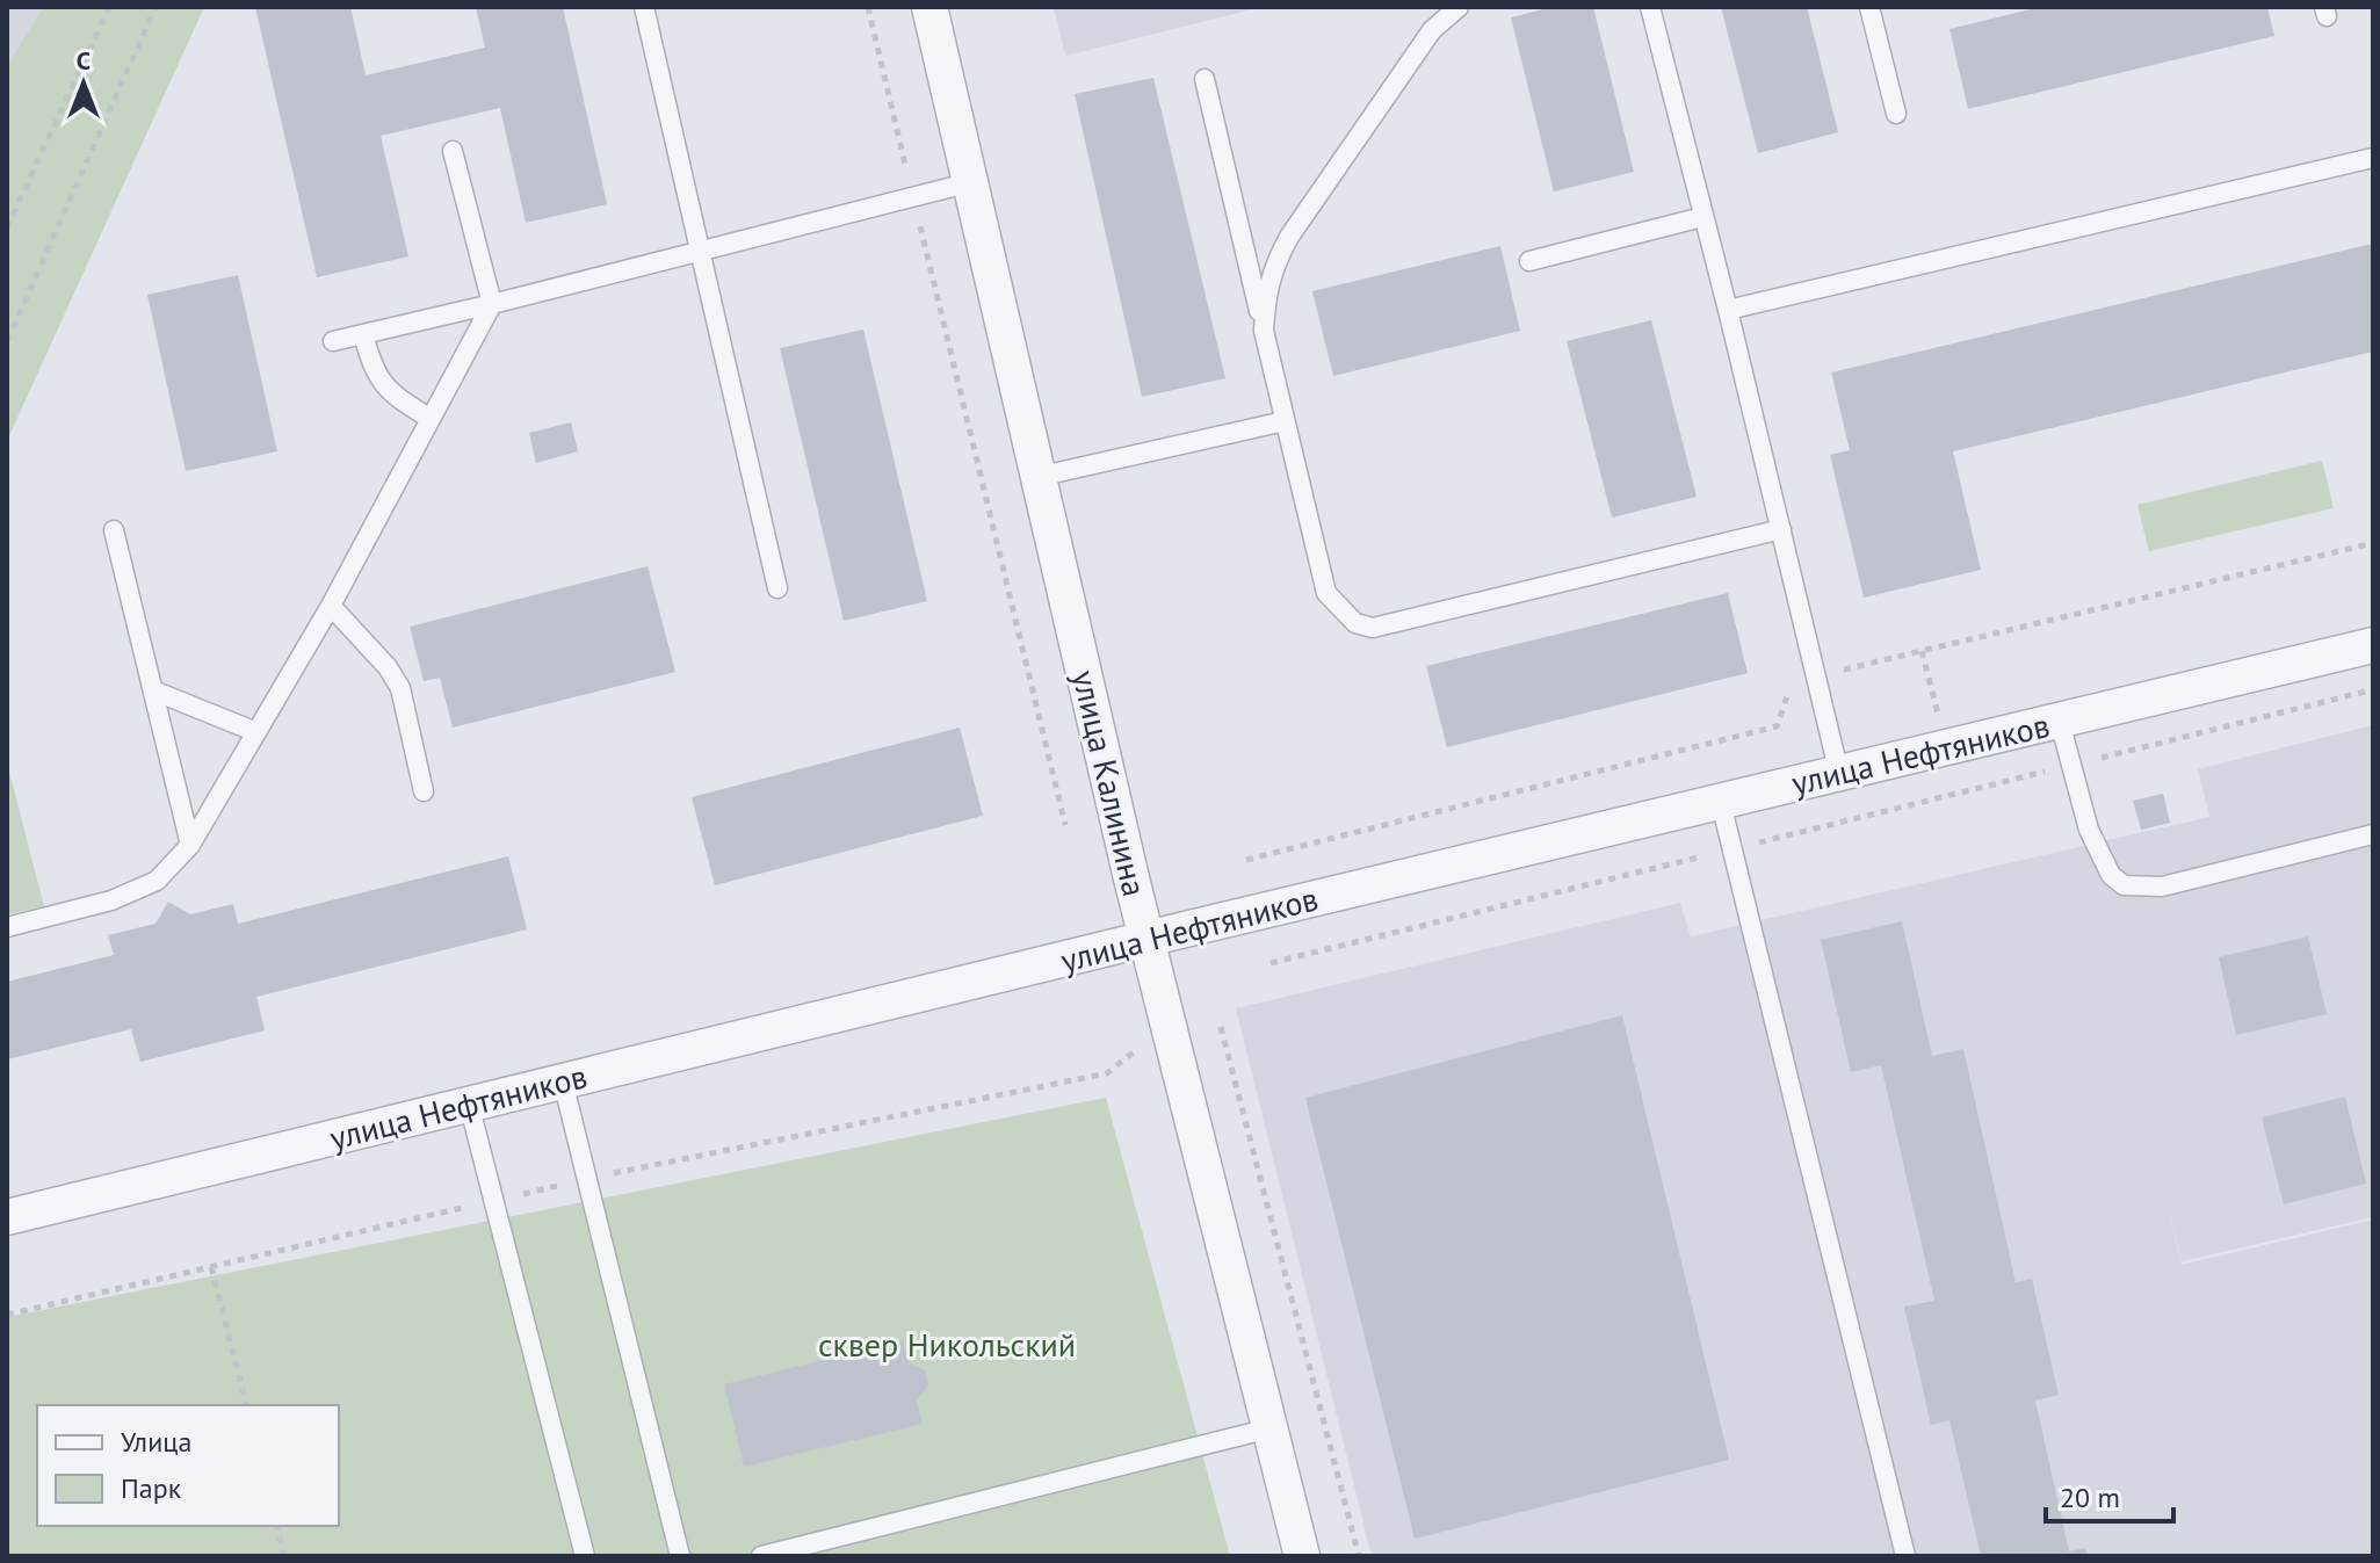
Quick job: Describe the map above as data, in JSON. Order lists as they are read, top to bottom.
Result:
{
  "streets": {
    "street": ["улица Нефтяников", "улица Калинина"]
  },
  "crossings": [
    ["улица Нефтяников", "улица Калинина"]
  ],
  "parks": ["сквер Никольский"],
  "legend": ["Улица", "Парк"],
  "scale_bar": "20 m",
  "north": "top"
}
